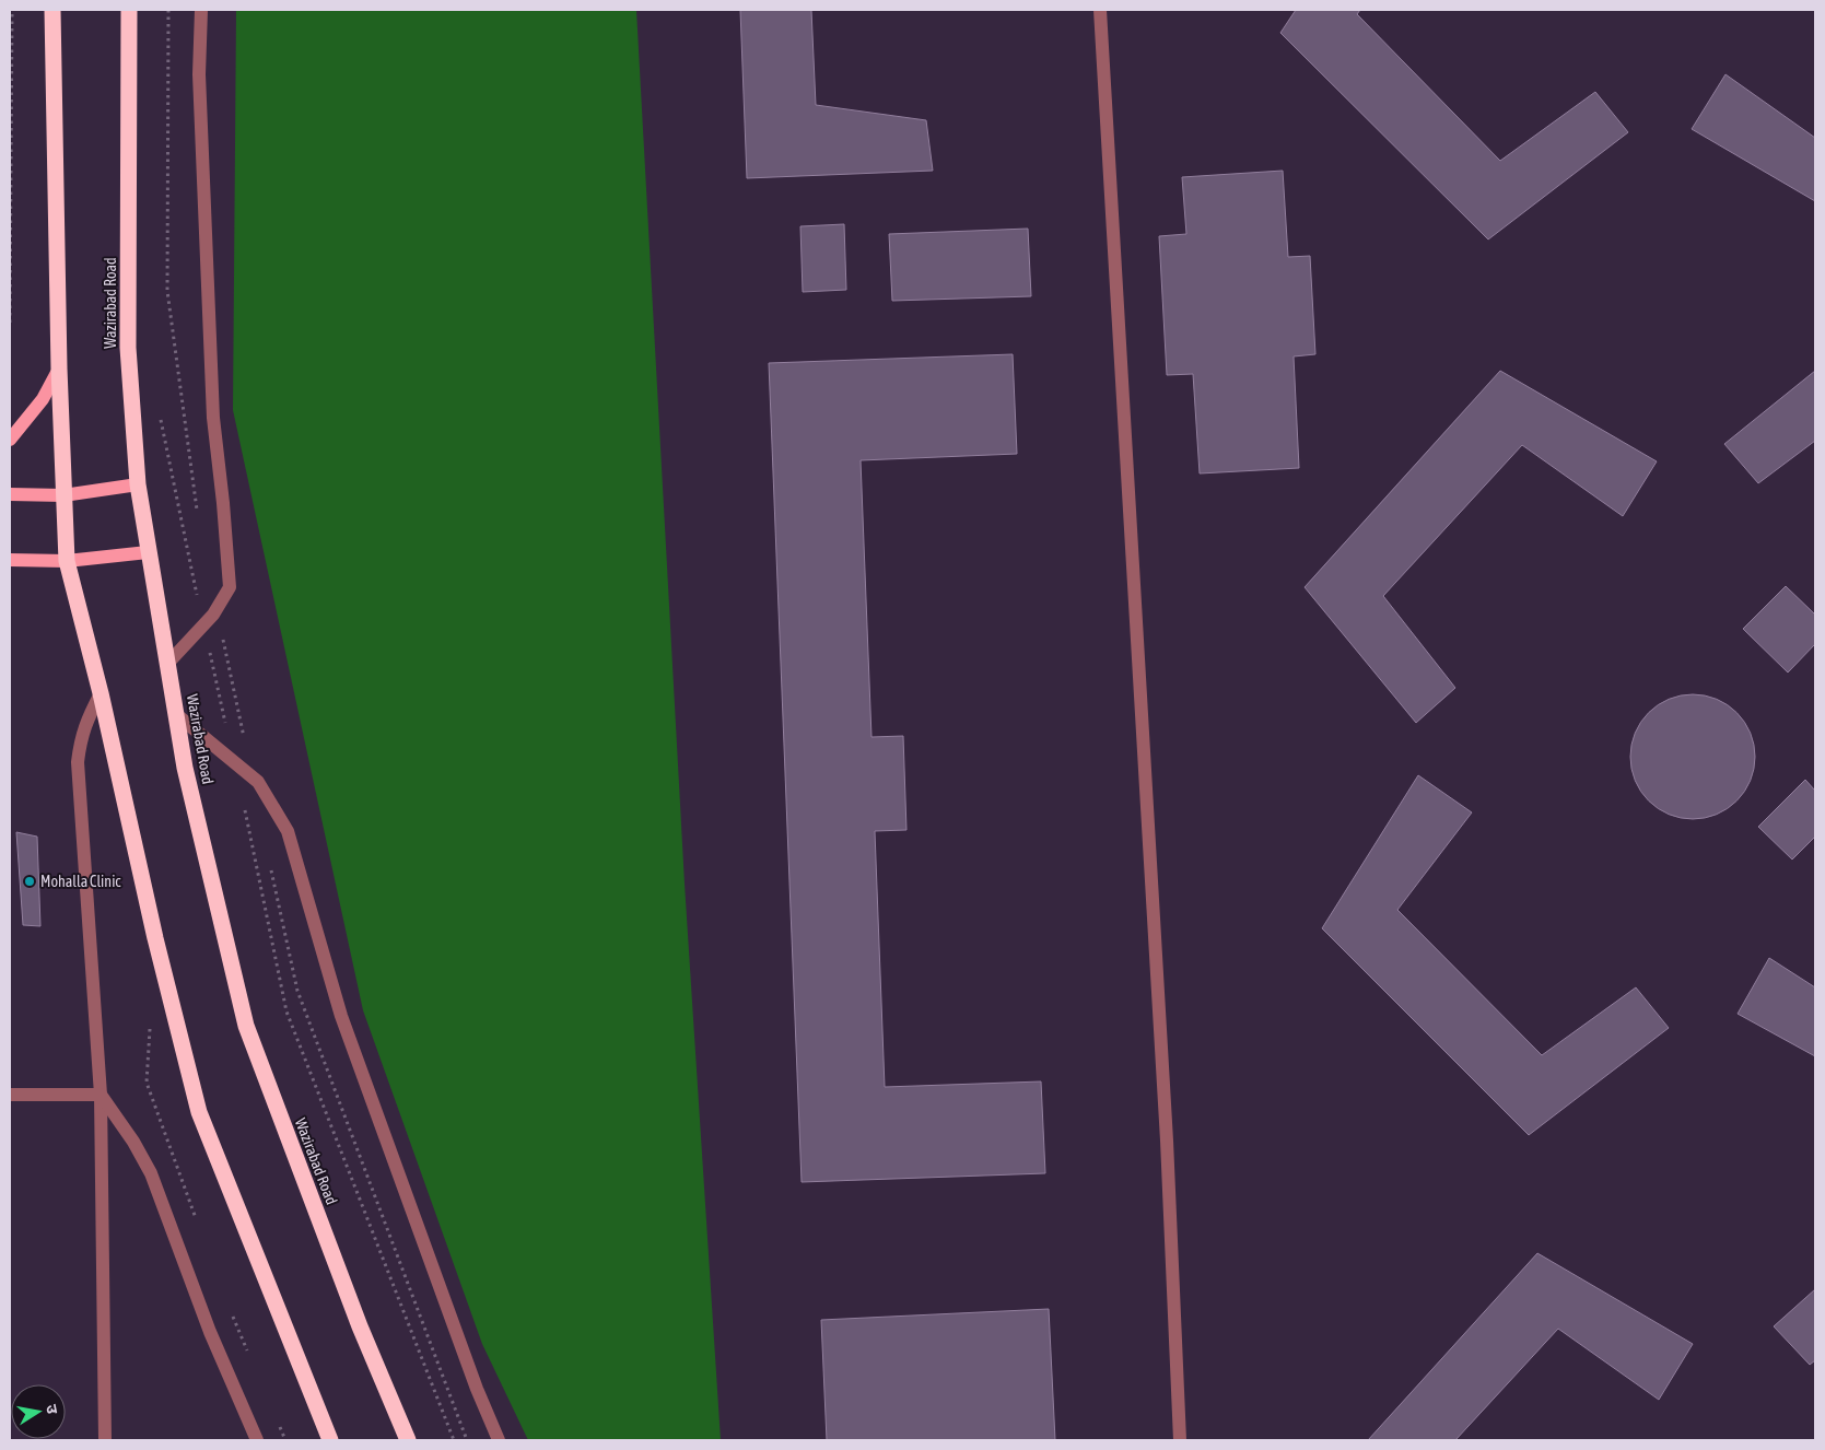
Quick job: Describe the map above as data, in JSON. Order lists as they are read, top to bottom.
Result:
{
  "streets": {
    "highway": ["Wazirabad Road"]
  },
  "places": ["Mohalla Clinic"],
  "north": "right"
}
